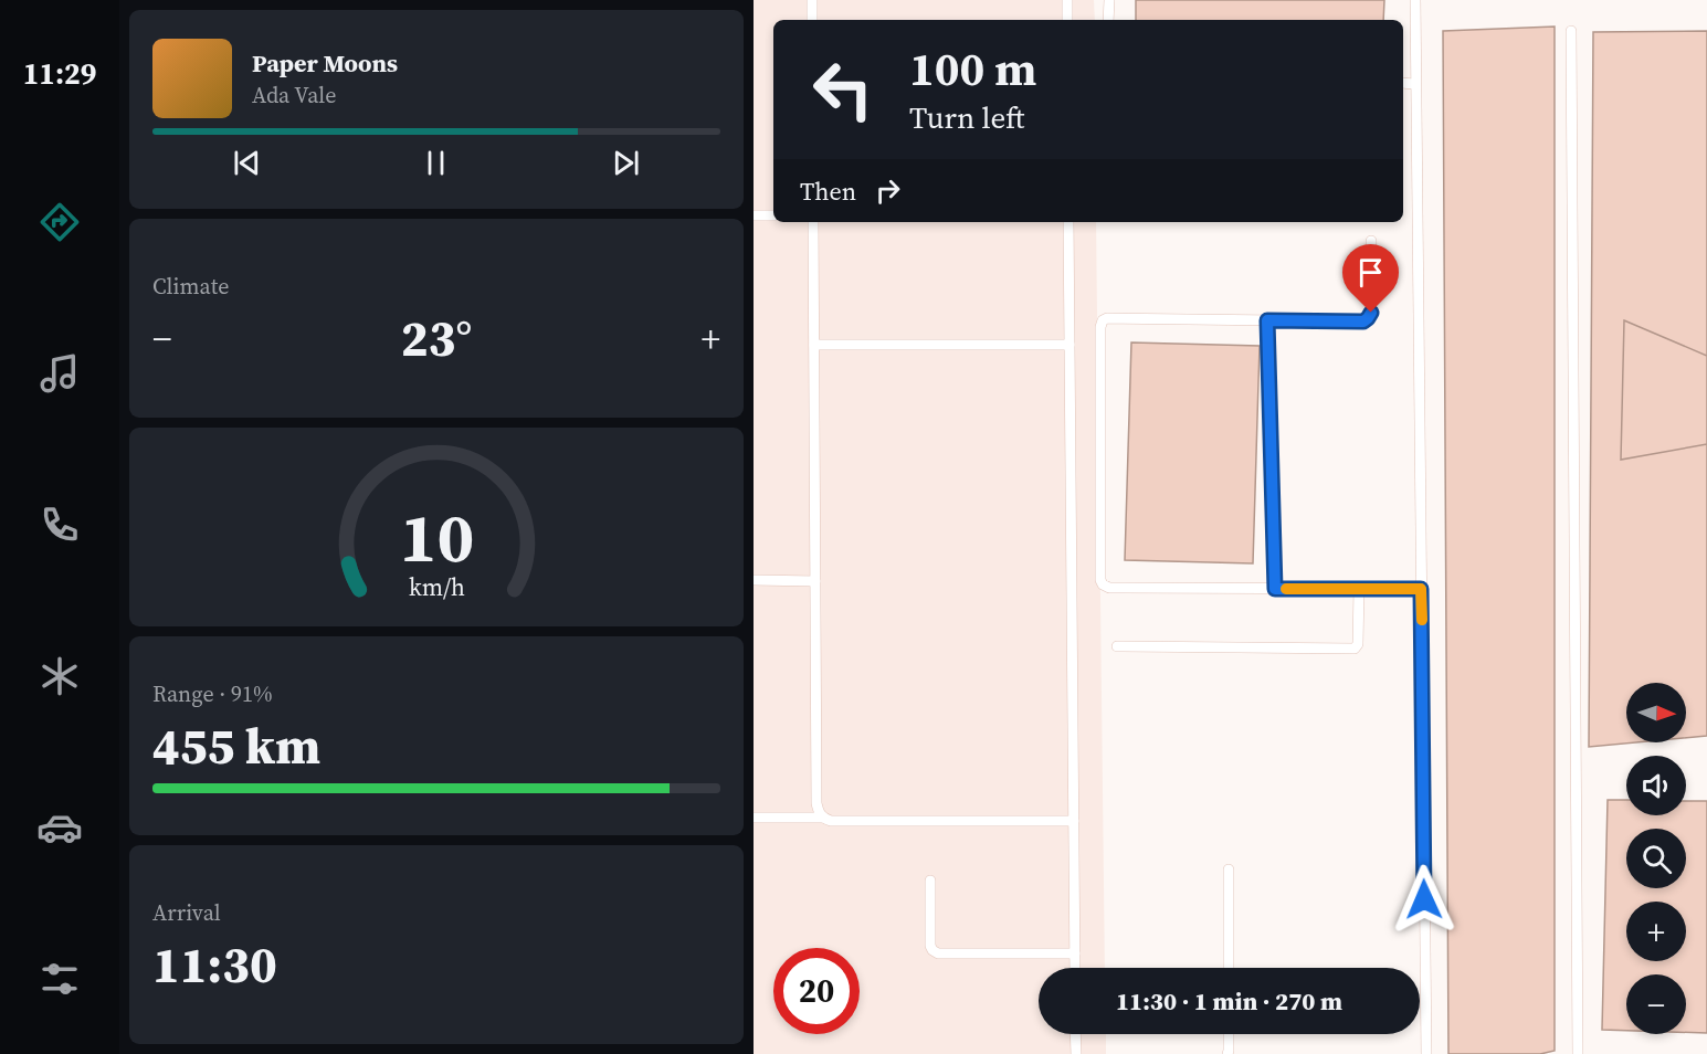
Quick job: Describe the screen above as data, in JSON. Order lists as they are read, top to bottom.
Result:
{
  "north": "right",
  "page": {
    "tabs": "11:29",
    "turn": ["100 m", "Turn left"],
    "song": ["Paper Moons", "Ada Vale"],
    "then": "Then",
    "tile": [
      "Climate",
      ["Range · 91%", "455 km"],
      ["Arrival", "11:30"]
    ],
    "heat": ["−", "23°", "+"],
    "map_buttons": ["+", "−"],
    "limit": "20",
    "trip": "11:30 · 1 min · 270 m",
    "gauge": ["10", "km/h"]
  }
}
